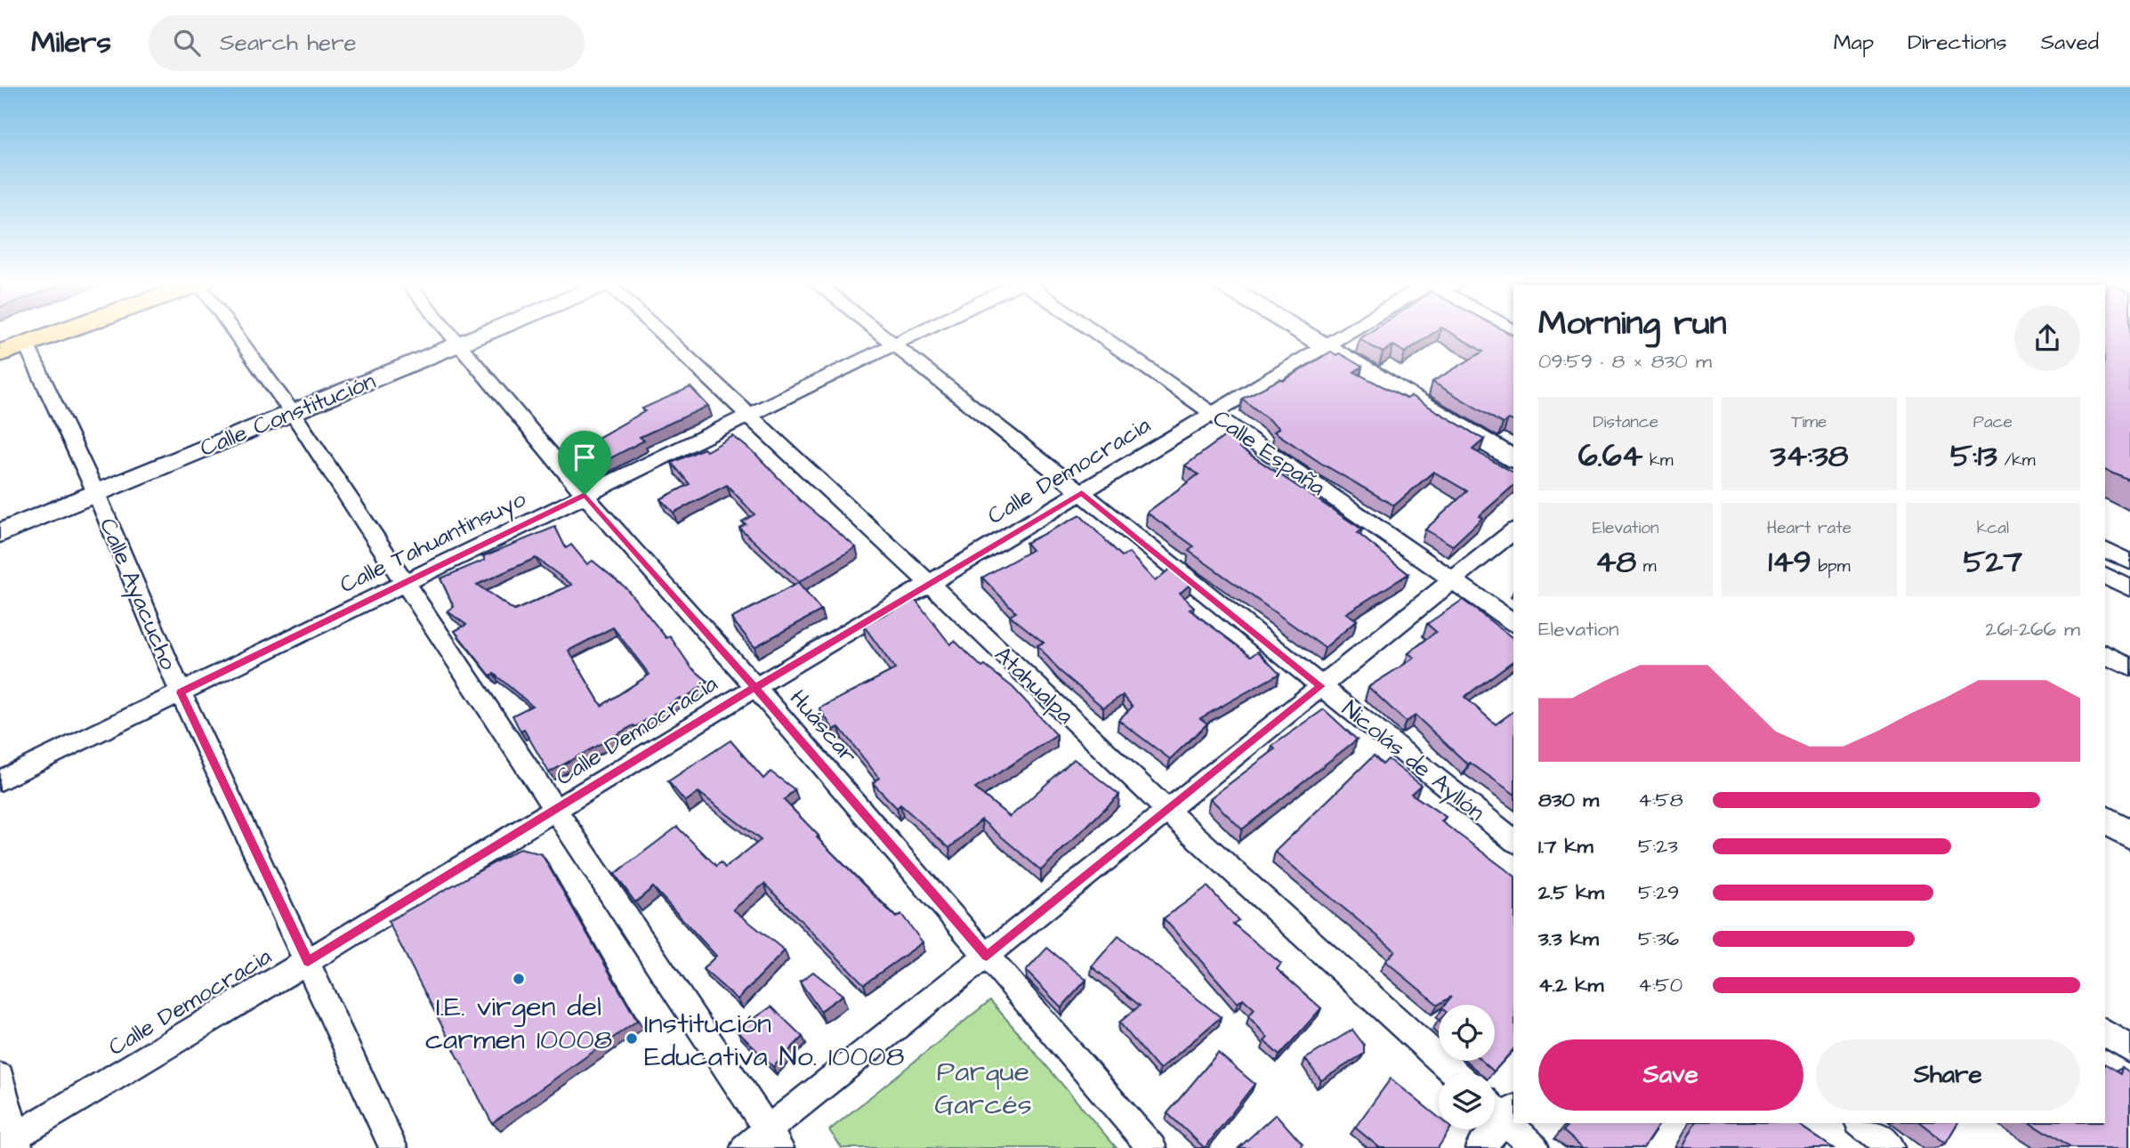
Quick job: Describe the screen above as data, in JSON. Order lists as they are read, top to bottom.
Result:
{
  "streets": {
    "street": [
      "Calle Constitución",
      "Calle España",
      "Calle Democracia",
      "Calle Tahuantinsuyo",
      "Calle Ayacucho",
      "Atahualpa",
      "Huáscar",
      "Nicolás de Ayllón"
    ]
  },
  "crossings": [
    ["Calle Constitución", "Calle Ayacucho"],
    ["Calle Constitución", "Huáscar"],
    ["Calle España", "Calle Democracia"],
    ["Calle Democracia", "Calle Ayacucho"],
    ["Calle Democracia", "Atahualpa"],
    ["Calle Democracia", "Huáscar"],
    ["Calle Democracia", "Nicolás de Ayllón"],
    ["Calle Tahuantinsuyo", "Calle Ayacucho"],
    ["Calle Tahuantinsuyo", "Atahualpa"],
    ["Calle Tahuantinsuyo", "Huáscar"],
    ["Calle Tahuantinsuyo", "Nicolás de Ayllón"]
  ],
  "parks": ["Parque Garcés"],
  "places": ["I.E. virgen del carmen 10008", "Institución Educativa No. 10008"],
  "page": {
    "header": "Milers",
    "search": "Search here",
    "nav": ["Map", "Directions", "Saved"],
    "heading": ["Morning run", "09:59 · 8 × 830 m"],
    "stats": [
      ["Distance", "6.64 km"],
      ["Time", "34:38"],
      ["Pace", "5:13 /km"],
      ["Elevation", "48 m"],
      ["Heart rate", "149 bpm"],
      ["kcal", "527"]
    ],
    "chart": ["Elevation", "261–266 m"],
    "list": [
      {
        "name": "830 m",
        "note": "4:58"
      },
      {
        "name": "1.7 km",
        "note": "5:23"
      },
      {
        "name": "2.5 km",
        "note": "5:29"
      },
      {
        "name": "3.3 km",
        "note": "5:36"
      },
      {
        "name": "4.2 km",
        "note": "4:50"
      }
    ],
    "buttons": ["Save", "Share"]
  }
}
